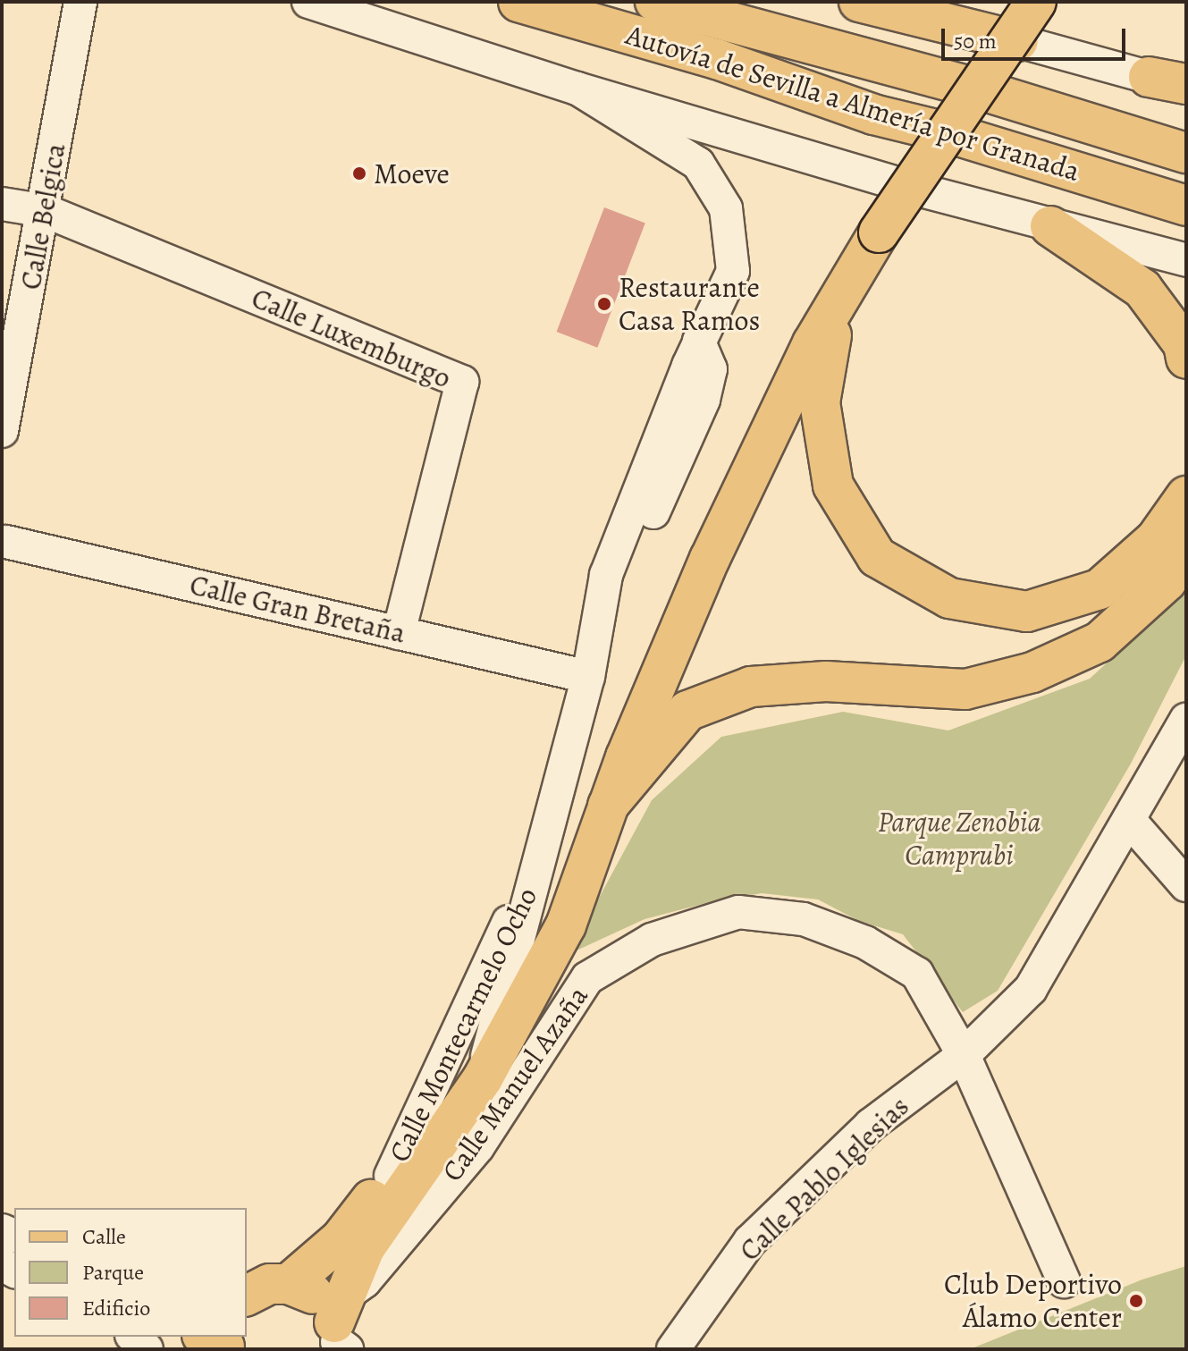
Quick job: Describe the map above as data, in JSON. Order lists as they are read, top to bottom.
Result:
{
  "streets": {
    "main road": ["Autovía de Sevilla a Almería por Granada"],
    "street": [
      "Calle Belgica",
      "Calle Luxemburgo",
      "Calle Gran Bretaña",
      "Calle Montecarmelo Ocho",
      "Calle Manuel Azaña",
      "Calle Pablo Iglesias"
    ]
  },
  "crossings": [
    ["Calle Belgica", "Calle Luxemburgo"],
    ["Calle Luxemburgo", "Calle Gran Bretaña"],
    ["Calle Gran Bretaña", "Calle Montecarmelo Ocho"],
    ["Calle Manuel Azaña", "Calle Pablo Iglesias"]
  ],
  "parks": ["Parque Zenobia Camprubi"],
  "places": ["Moeve", "Restaurante Casa Ramos", "Club Deportivo Álamo Center"],
  "legend": ["Calle", "Parque", "Edificio"],
  "scale_bar": "50 m"
}
